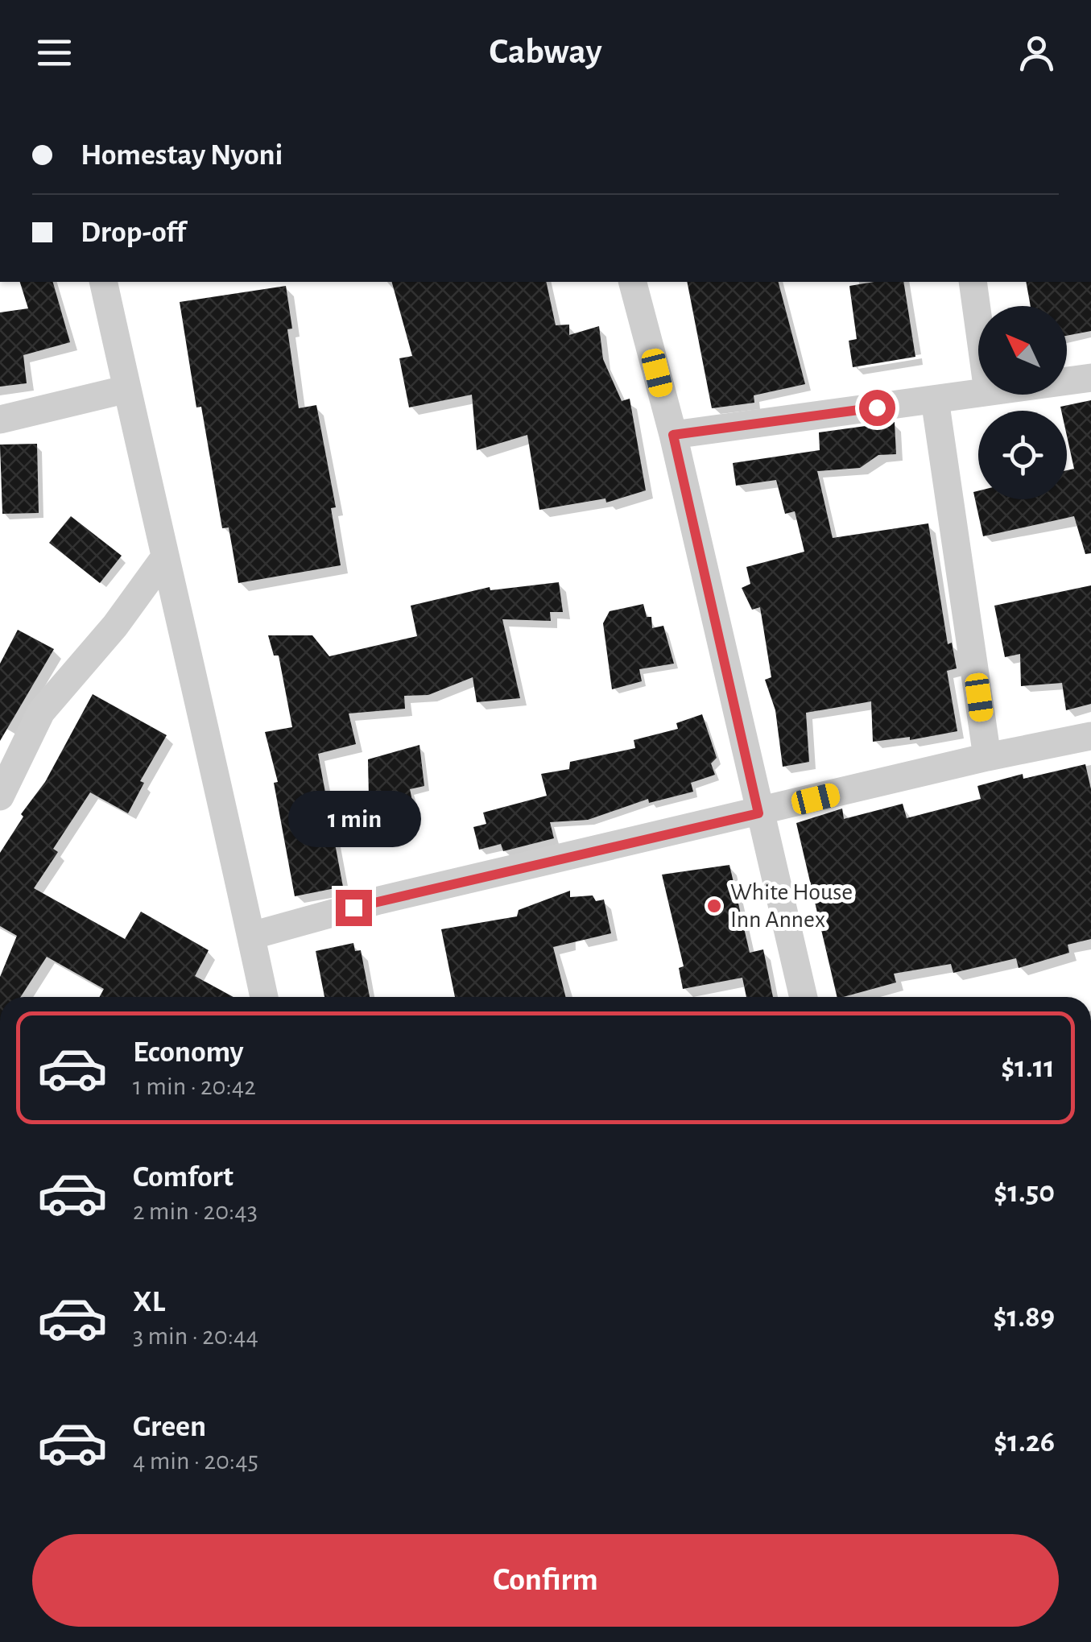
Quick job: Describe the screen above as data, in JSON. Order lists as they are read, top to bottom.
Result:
{
  "places": ["White House Inn Annex"],
  "north": "top left",
  "page": {
    "header": "Cabway",
    "banner": ["Homestay Nyoni", "Drop-off"],
    "bubble": "1 min",
    "list": [
      {
        "name": "Economy",
        "note": "1 min · 20:42",
        "value": "$1.11"
      },
      {
        "name": "Comfort",
        "note": "2 min · 20:43",
        "value": "$1.50"
      },
      {
        "name": "XL",
        "note": "3 min · 20:44",
        "value": "$1.89"
      },
      {
        "name": "Green",
        "note": "4 min · 20:45",
        "value": "$1.26"
      }
    ],
    "buttons": "Confirm"
  }
}
